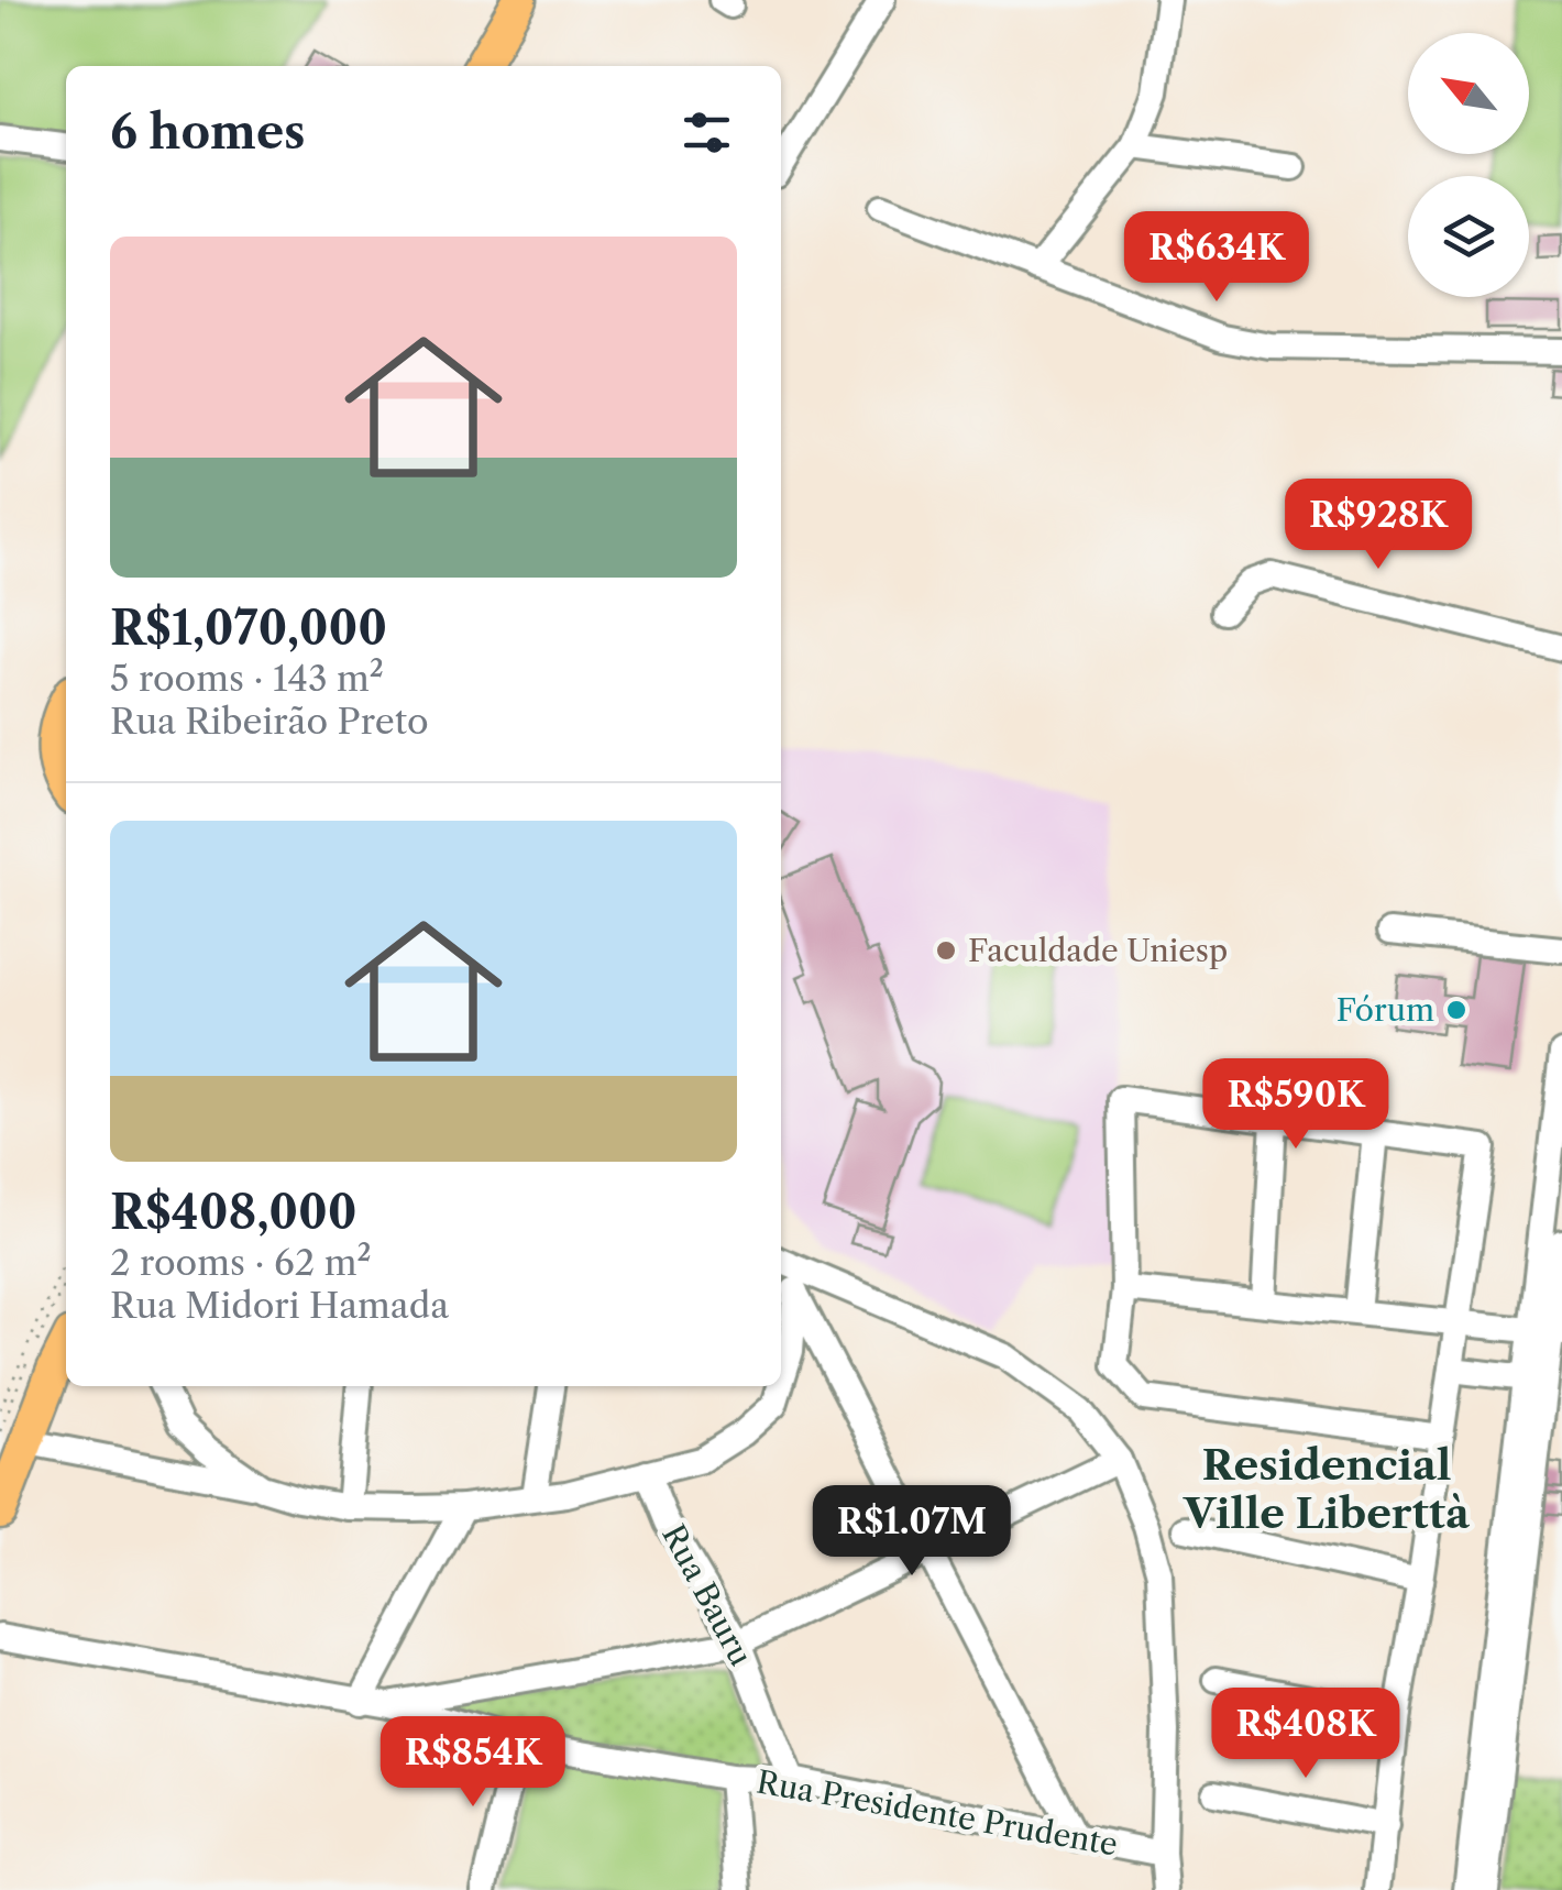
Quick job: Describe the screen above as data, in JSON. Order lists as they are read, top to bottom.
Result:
{
  "streets": {
    "street": ["Rua Bauru", "Rua Presidente Prudente"]
  },
  "crossings": [
    ["Rua Bauru", "Rua Presidente Prudente"]
  ],
  "districts": ["Residencial Ville Liberttà"],
  "places": ["Faculdade Uniesp", "Fórum"],
  "north": "top left",
  "page": {
    "heading": "6 homes",
    "list": [
      {
        "name": "R$1,070,000",
        "note": "5 rooms · 143 m² · Rua Ribeirão Preto"
      },
      {
        "name": "R$408,000",
        "note": "2 rooms · 62 m² · Rua Midori Hamada"
      }
    ],
    "price": [
      "R$634K",
      "R$928K",
      "R$590K",
      "R$1.07M",
      "R$408K",
      "R$854K"
    ]
  }
}
